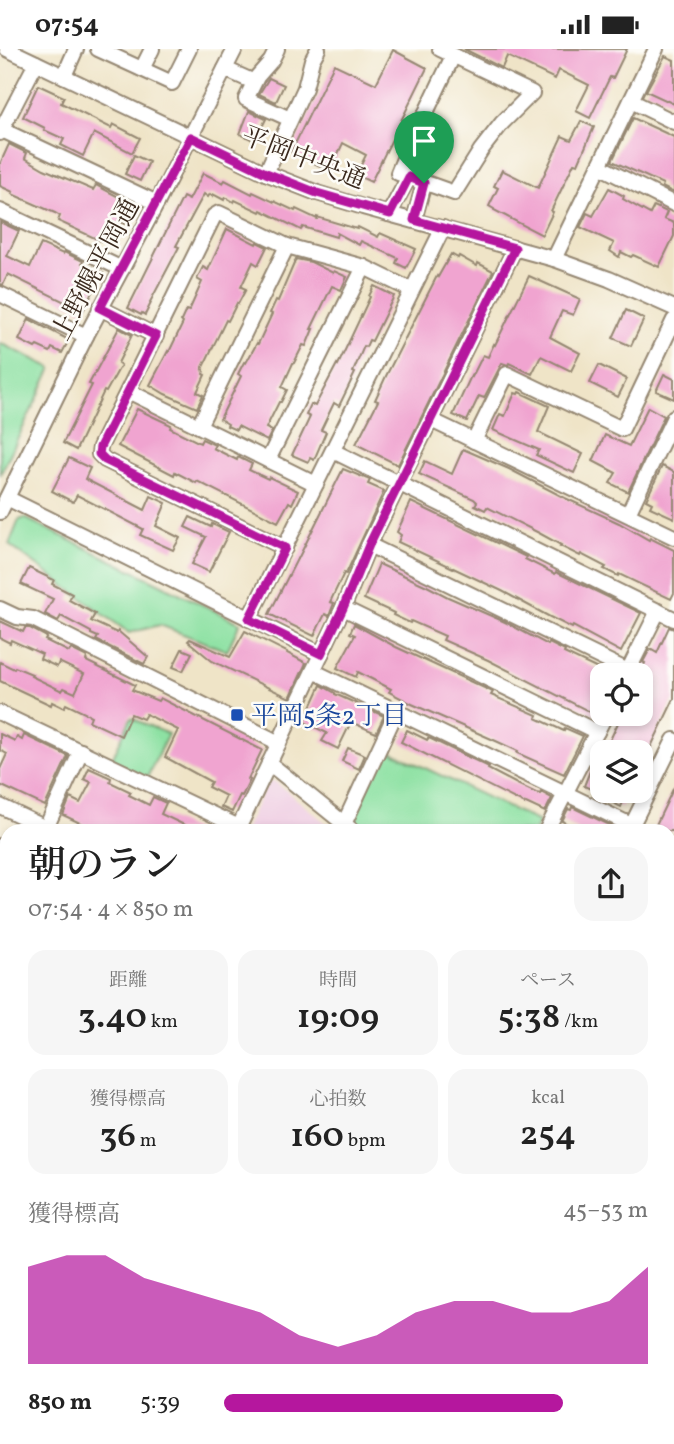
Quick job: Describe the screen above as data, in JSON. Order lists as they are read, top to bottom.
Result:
{
  "streets": {
    "street": ["平岡中央通", "上野幌平岡通"]
  },
  "crossings": [
    ["平岡中央通", "上野幌平岡通"]
  ],
  "places": {
    "transit": ["平岡5条2丁目"]
  },
  "page": {
    "status": "07:54",
    "heading": ["朝のラン", "07:54 · 4 × 850 m"],
    "stats": [
      ["距離", "3.40 km"],
      ["時間", "19:09"],
      ["ペース", "5:38 /km"],
      ["獲得標高", "36 m"],
      ["心拍数", "160 bpm"],
      ["kcal", "254"]
    ],
    "chart": ["獲得標高", "45–53 m"],
    "list": [
      {
        "name": "850 m",
        "note": "5:39"
      }
    ]
  }
}
